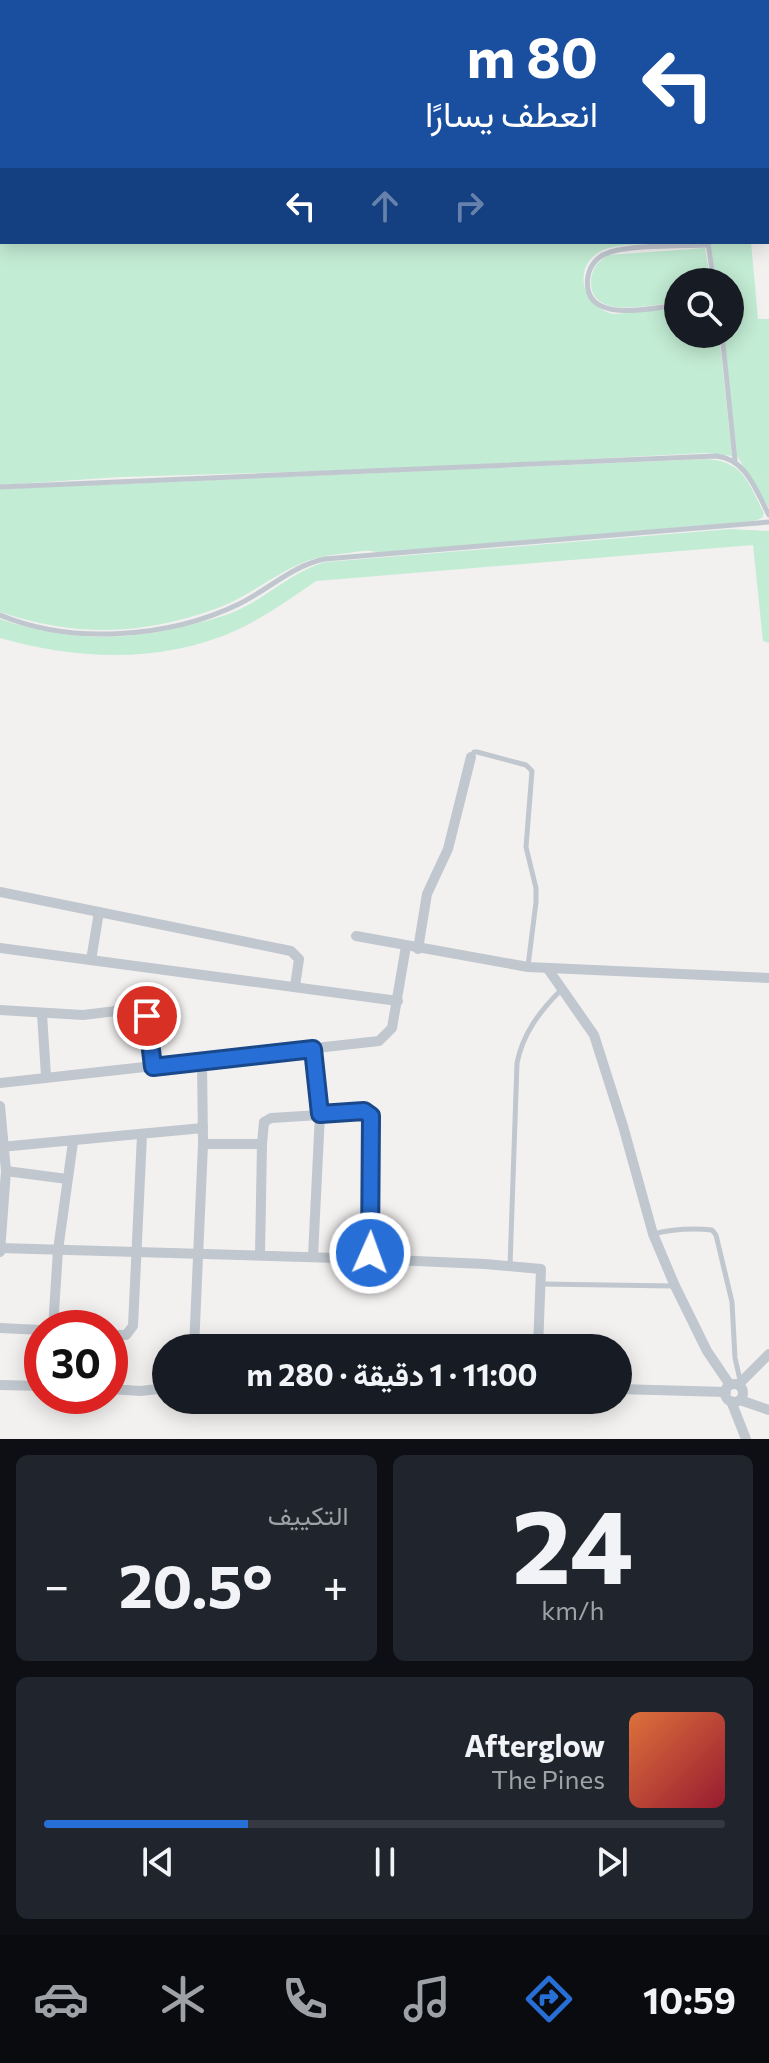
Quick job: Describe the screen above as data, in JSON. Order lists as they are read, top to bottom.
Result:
{
  "page": {
    "turn": ["80 m", "انعطف يسارًا"],
    "limit": "30",
    "trip": "11:00 · 1 دقيقة · 280 m",
    "tile": [
      ["24", "km/h"],
      "التكييف"
    ],
    "heat": ["−", "20.5°", "+"],
    "song": ["Afterglow", "The Pines"],
    "tabs": "10:59"
  }
}
